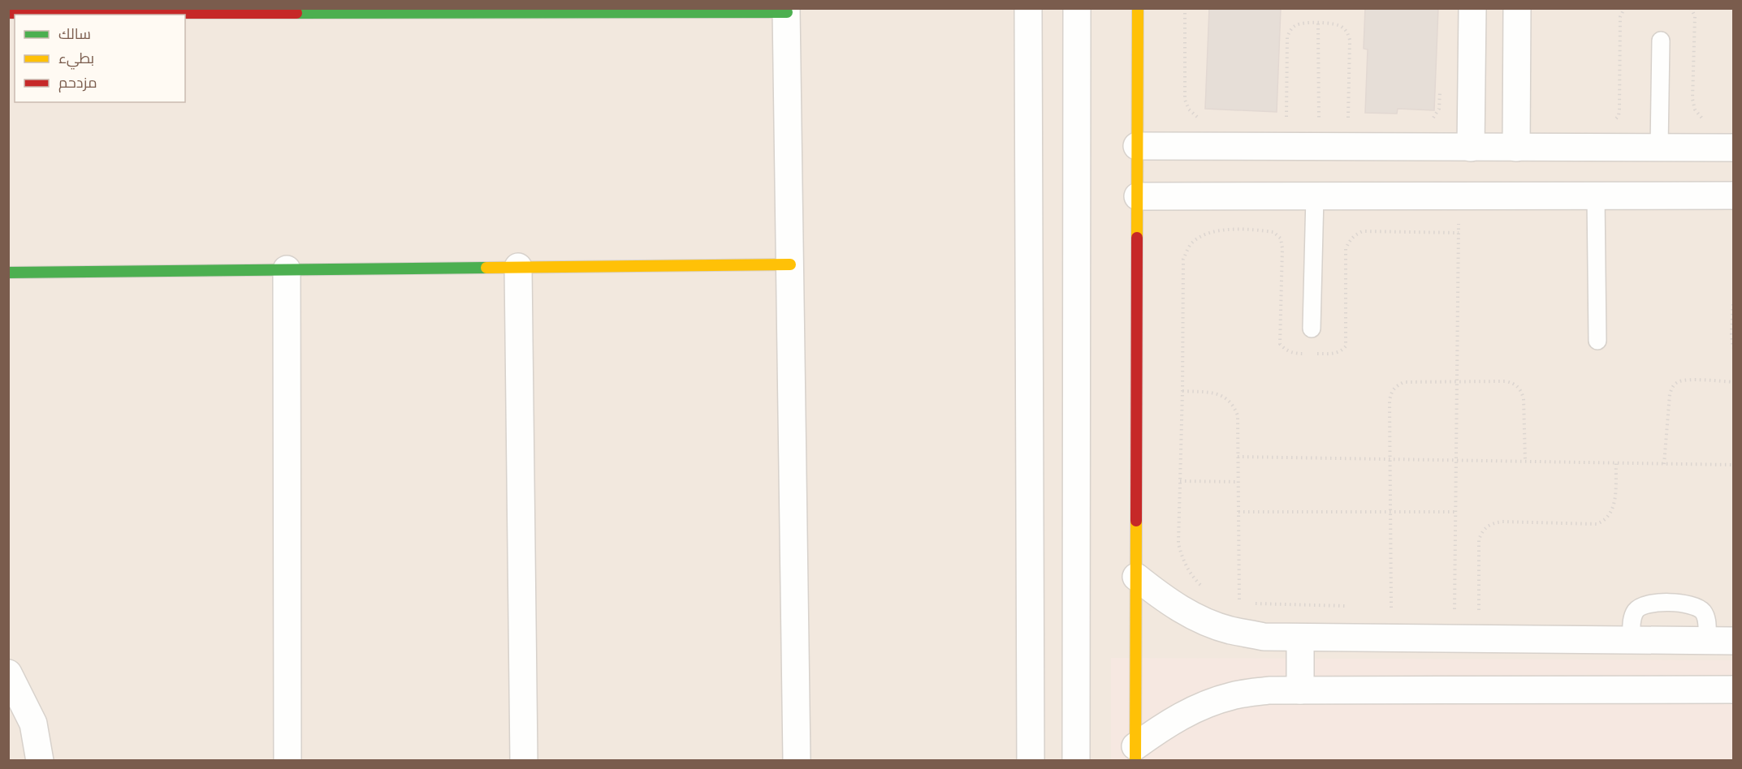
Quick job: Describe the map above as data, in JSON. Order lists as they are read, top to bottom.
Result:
{
  "legend": ["سالك", "بطيء", "مزدحم"]
}
